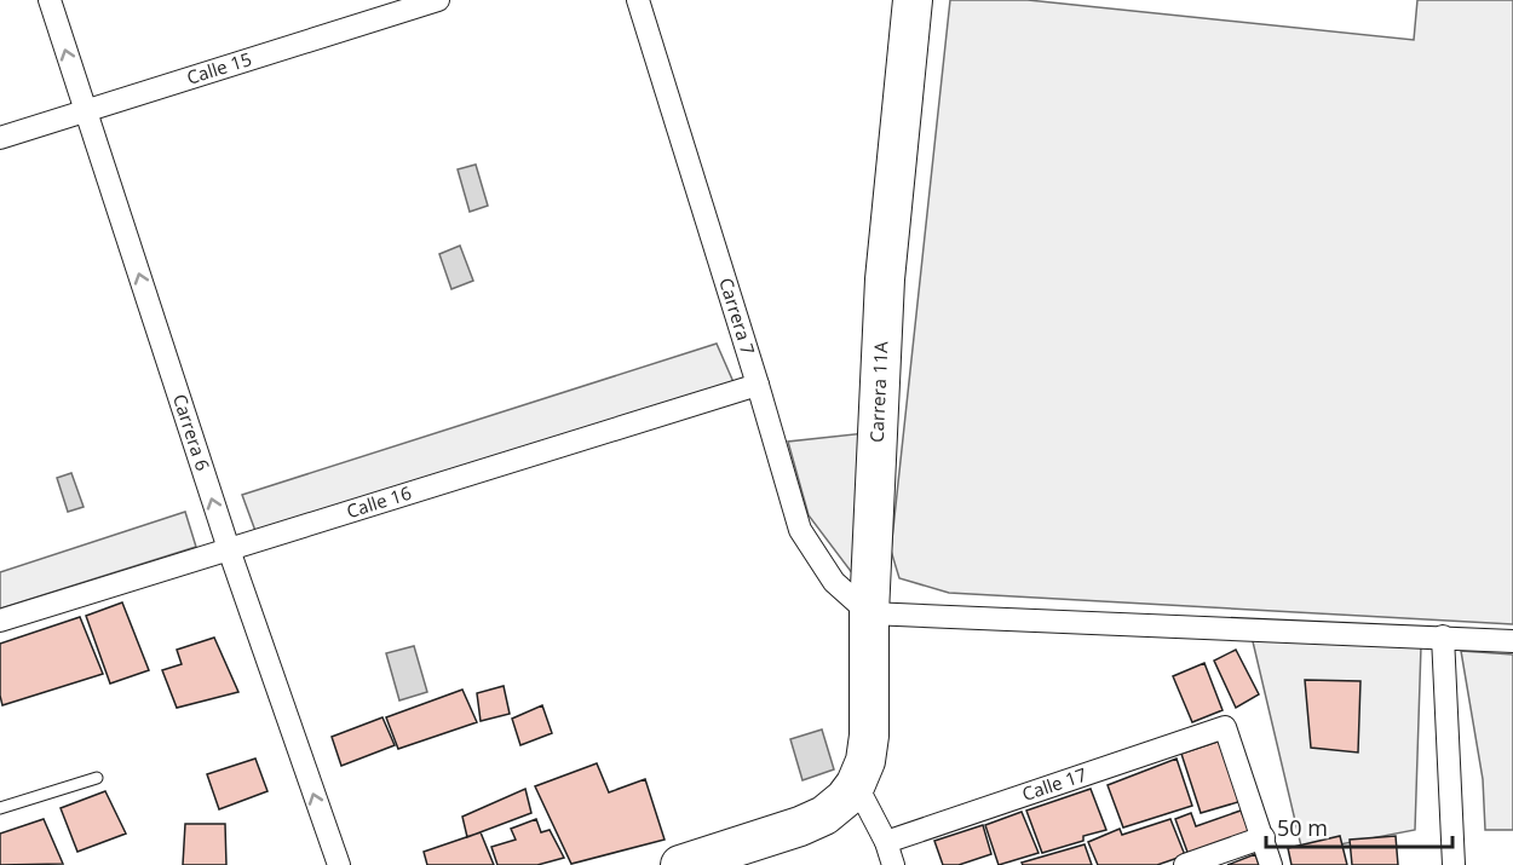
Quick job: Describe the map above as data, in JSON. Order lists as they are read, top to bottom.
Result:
{
  "streets": {
    "highway": ["Carrera 11A"],
    "street": [
      "Calle 15",
      "Carrera 7",
      "Carrera 6",
      "Calle 16",
      "Calle 17"
    ]
  },
  "crossings": [
    ["Calle 15", "Carrera 6"],
    ["Carrera 7", "Carrera 11A"],
    ["Carrera 7", "Calle 16"],
    ["Carrera 6", "Calle 16"]
  ],
  "one_way": ["Carrera 6"],
  "scale_bar": "50 m"
}
